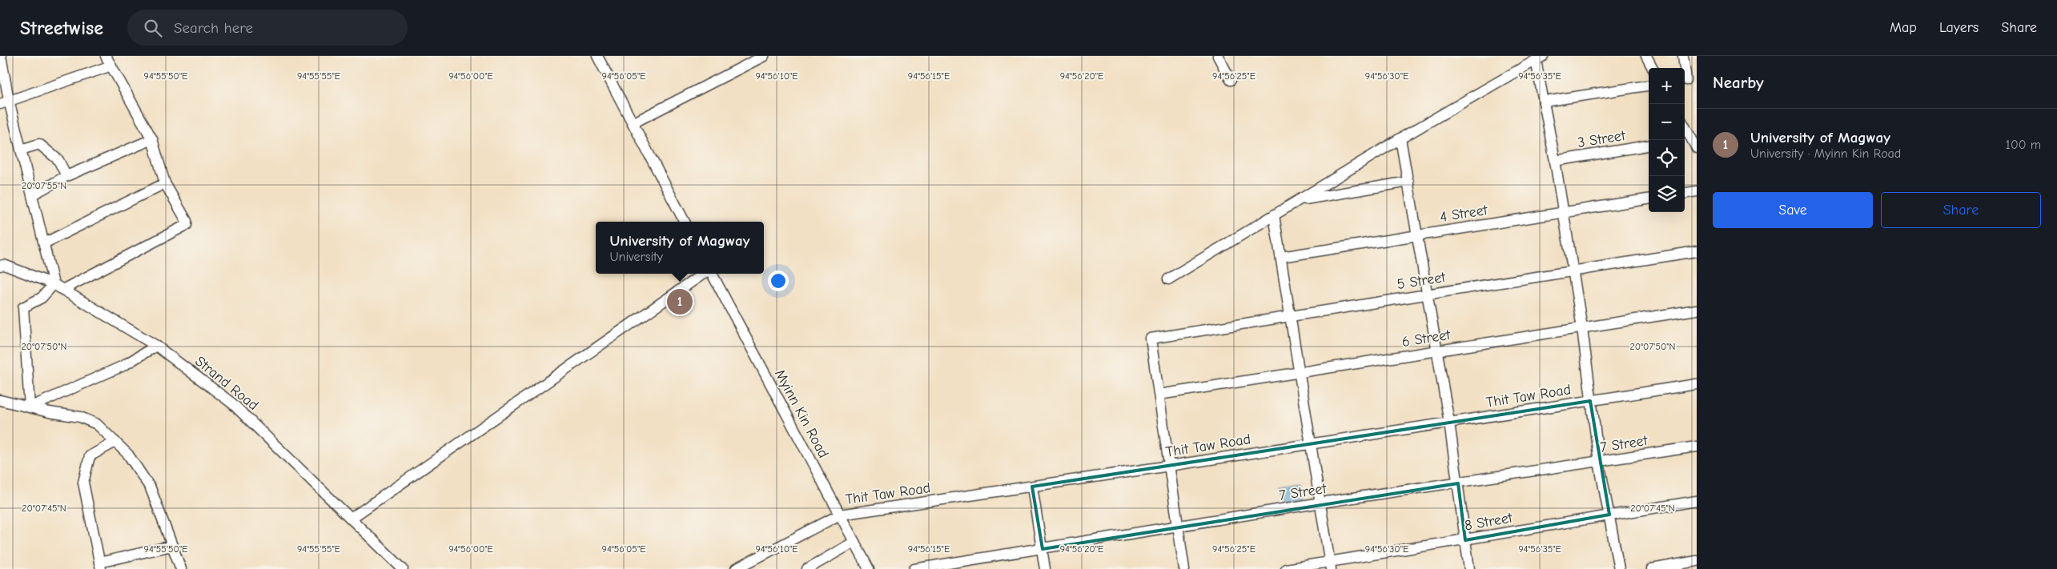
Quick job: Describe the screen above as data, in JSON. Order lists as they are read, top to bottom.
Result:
{
  "streets": {
    "street": [
      "3 Street",
      "4 Street",
      "5 Street",
      "6 Street",
      "Strand Road",
      "Thit Taw Road",
      "Myinn Kin Road",
      "7 Street",
      "8 Street"
    ]
  },
  "crossings": [
    ["5 Street", "6 Street"],
    ["Thit Taw Road", "Myinn Kin Road"]
  ],
  "page": {
    "header": "Streetwise",
    "search": "Search here",
    "nav": ["Map", "Layers", "Share"],
    "heading": "Nearby",
    "map_buttons": ["+", "−"],
    "list": [
      {
        "mark": "1",
        "name": "University of Magway",
        "note": "University · Myinn Kin Road",
        "value": "100 m"
      }
    ],
    "buttons": ["Save", "Share"],
    "popup": ["University of Magway", "University"],
    "pins": "1"
  },
  "coordinates": [
    "94°55'50\"E",
    "94°55'55\"E",
    "94°56'00\"E",
    "94°56'05\"E",
    "94°56'10\"E",
    "94°56'15\"E",
    "94°56'20\"E",
    "94°56'25\"E",
    "94°56'30\"E",
    "94°56'35\"E",
    "20°07'55\"N",
    "20°07'50\"N",
    "20°07'45\"N"
  ]
}
